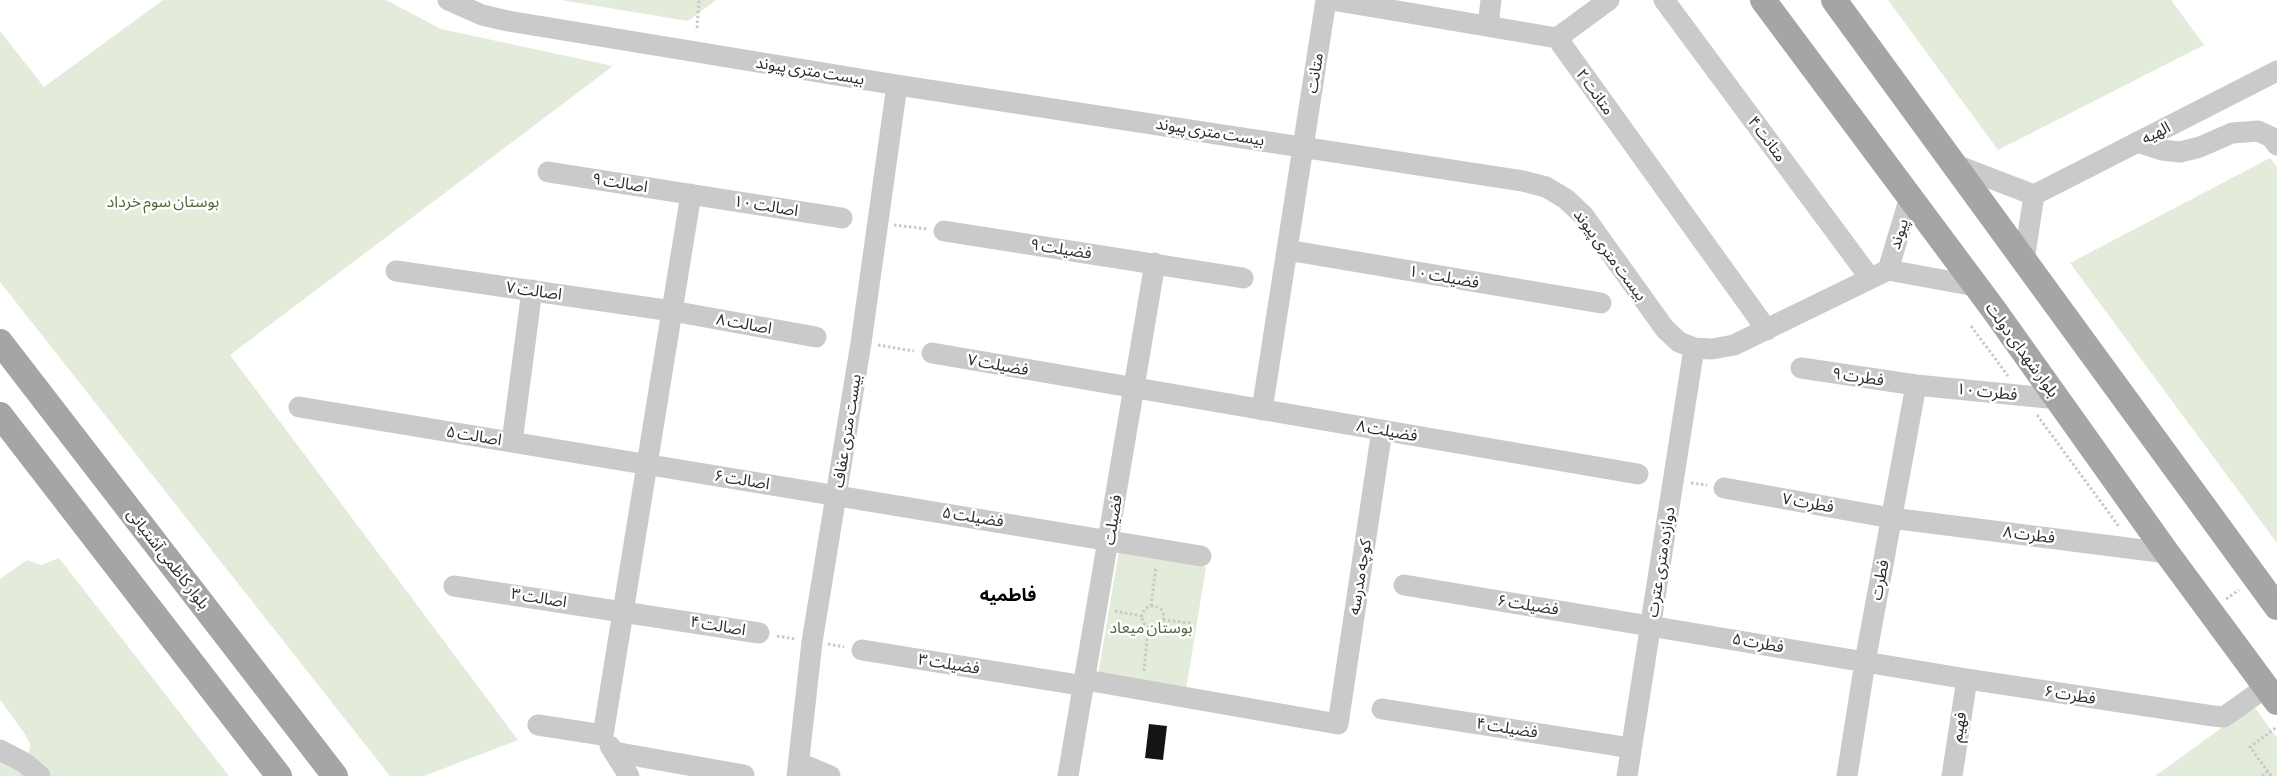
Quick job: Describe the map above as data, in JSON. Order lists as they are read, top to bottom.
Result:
{
  "streets": {
    "main road": ["بلوار شهدای دولت", "بلوار کاظمی آشتیانی"],
    "street": [
      "بیست متری پیوند",
      "متانت",
      "متانت ۲",
      "الهیه",
      "متانت ۴",
      "اصالت ۹",
      "اصالت ۱۰",
      "پیوند",
      "فضیلت ۹",
      "فضیلت ۱۰",
      "اصالت ۷",
      "اصالت ۸",
      "فضیلت ۷",
      "فطرت ۹",
      "فطرت ۱۰",
      "بیست متری عفاف",
      "فضیلت ۸",
      "اصالت ۵",
      "اصالت ۶",
      "فطرت ۷",
      "فضیلت ۵",
      "فضیلت",
      "فطرت ۸",
      "دوازده متری عترت",
      "کوچه مدرسه",
      "فطرت",
      "اصالت ۳",
      "فضیلت ۶",
      "اصالت ۴",
      "فطرت ۵",
      "فضیلت ۳",
      "فطرت ۶",
      "فهیم",
      "فضیلت ۴"
    ]
  },
  "crossings": [
    ["بیست متری پیوند", "متانت"],
    ["بیست متری پیوند", "متانت ۲"],
    ["بیست متری پیوند", "متانت ۴"],
    ["بیست متری پیوند", "پیوند"],
    ["بیست متری پیوند", "بیست متری عفاف"],
    ["بیست متری پیوند", "دوازده متری عترت"],
    ["متانت ۴", "پیوند"],
    ["اصالت ۹", "اصالت ۱۰"],
    ["پیوند", "بلوار شهدای دولت"],
    ["فضیلت ۹", "فضیلت"],
    ["اصالت ۷", "اصالت ۸"],
    ["بلوار شهدای دولت", "فطرت ۱۰"],
    ["بلوار شهدای دولت", "فطرت ۸"],
    ["بلوار شهدای دولت", "فطرت ۶"],
    ["فضیلت ۷", "فضیلت ۸"],
    ["فضیلت ۷", "فضیلت"],
    ["فطرت ۹", "فطرت ۱۰"],
    ["فطرت ۹", "فطرت"],
    ["فطرت ۱۰", "فطرت"],
    ["بیست متری عفاف", "اصالت ۶"],
    ["بیست متری عفاف", "فضیلت ۵"],
    ["بیست متری عفاف", "اصالت ۴"],
    ["فضیلت ۸", "فضیلت"],
    ["فضیلت ۸", "کوچه مدرسه"],
    ["اصالت ۵", "اصالت ۶"],
    ["اصالت ۶", "فضیلت ۵"],
    ["فطرت ۷", "فطرت ۸"],
    ["فطرت ۷", "فطرت"],
    ["فضیلت ۵", "فضیلت"],
    ["فضیلت", "فضیلت ۳"],
    ["فطرت ۸", "فطرت"],
    ["دوازده متری عترت", "فضیلت ۶"],
    ["دوازده متری عترت", "فطرت ۵"],
    ["دوازده متری عترت", "فضیلت ۴"],
    ["کوچه مدرسه", "فضیلت ۳"],
    ["فطرت", "فطرت ۵"],
    ["فطرت", "فطرت ۶"],
    ["اصالت ۳", "اصالت ۴"],
    ["فضیلت ۶", "فطرت ۵"],
    ["فطرت ۵", "فطرت ۶"],
    ["فطرت ۶", "فهیم"]
  ],
  "districts": ["فاطمیه"],
  "parks": ["بوستان سوم خرداد", "بوستان میعاد"]
}
